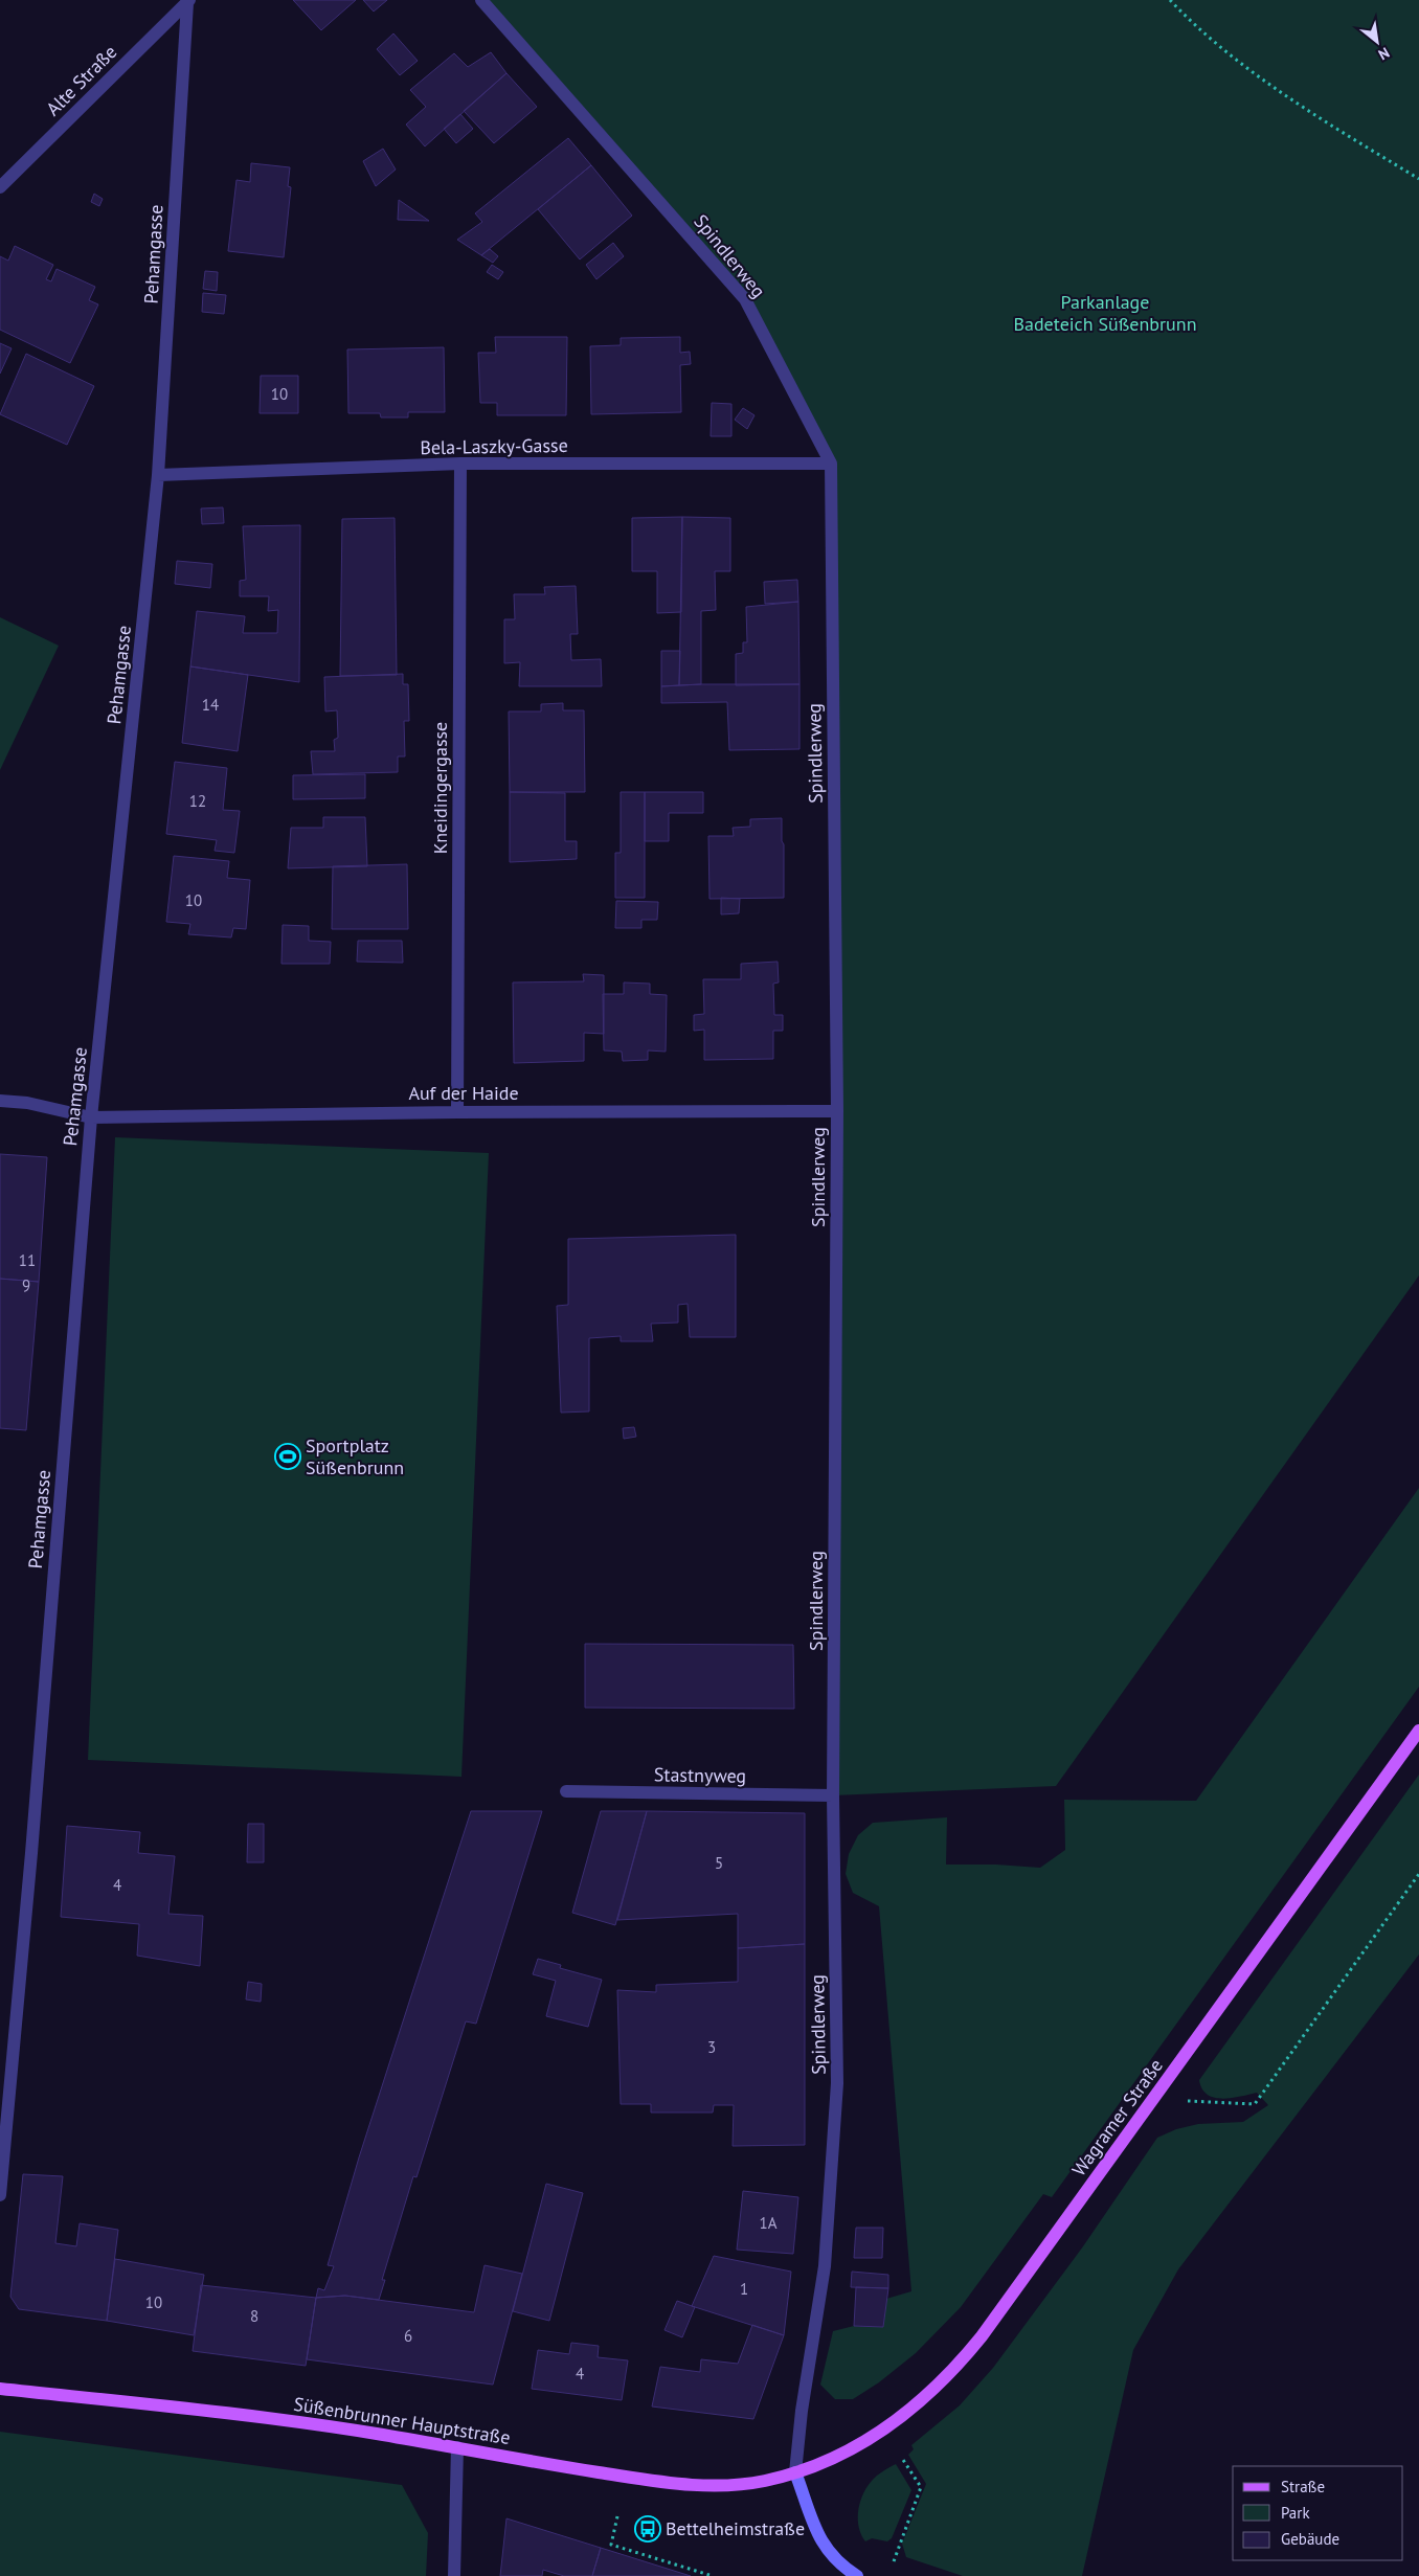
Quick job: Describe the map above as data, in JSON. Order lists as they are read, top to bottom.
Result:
{
  "streets": {
    "main road": ["Wagramer Straße", "Süßenbrunner Hauptstraße"],
    "street": [
      "Alte Straße",
      "Pehamgasse",
      "Spindlerweg",
      "Bela-Laszky-Gasse",
      "Kneidingergasse",
      "Auf der Haide",
      "Stastnyweg"
    ]
  },
  "crossings": [
    ["Alte Straße", "Pehamgasse"],
    ["Pehamgasse", "Bela-Laszky-Gasse"],
    ["Pehamgasse", "Auf der Haide"],
    ["Spindlerweg", "Bela-Laszky-Gasse"],
    ["Spindlerweg", "Auf der Haide"],
    ["Spindlerweg", "Stastnyweg"],
    ["Spindlerweg", "Wagramer Straße"],
    ["Spindlerweg", "Süßenbrunner Hauptstraße"],
    ["Bela-Laszky-Gasse", "Kneidingergasse"],
    ["Kneidingergasse", "Auf der Haide"],
    ["Wagramer Straße", "Süßenbrunner Hauptstraße"]
  ],
  "parks": ["Parkanlage Badeteich Süßenbrunn"],
  "places": {
    "sports": ["Sportplatz Süßenbrunn"],
    "bus stop": ["Bettelheimstraße"]
  },
  "house_numbers": [
    "10",
    "14",
    "12",
    "10",
    "11",
    "9",
    "5",
    "4",
    "3",
    "1A",
    "1",
    "10",
    "8",
    "6",
    "4"
  ],
  "legend": ["Straße", "Park", "Gebäude"],
  "north": "bottom right"
}
